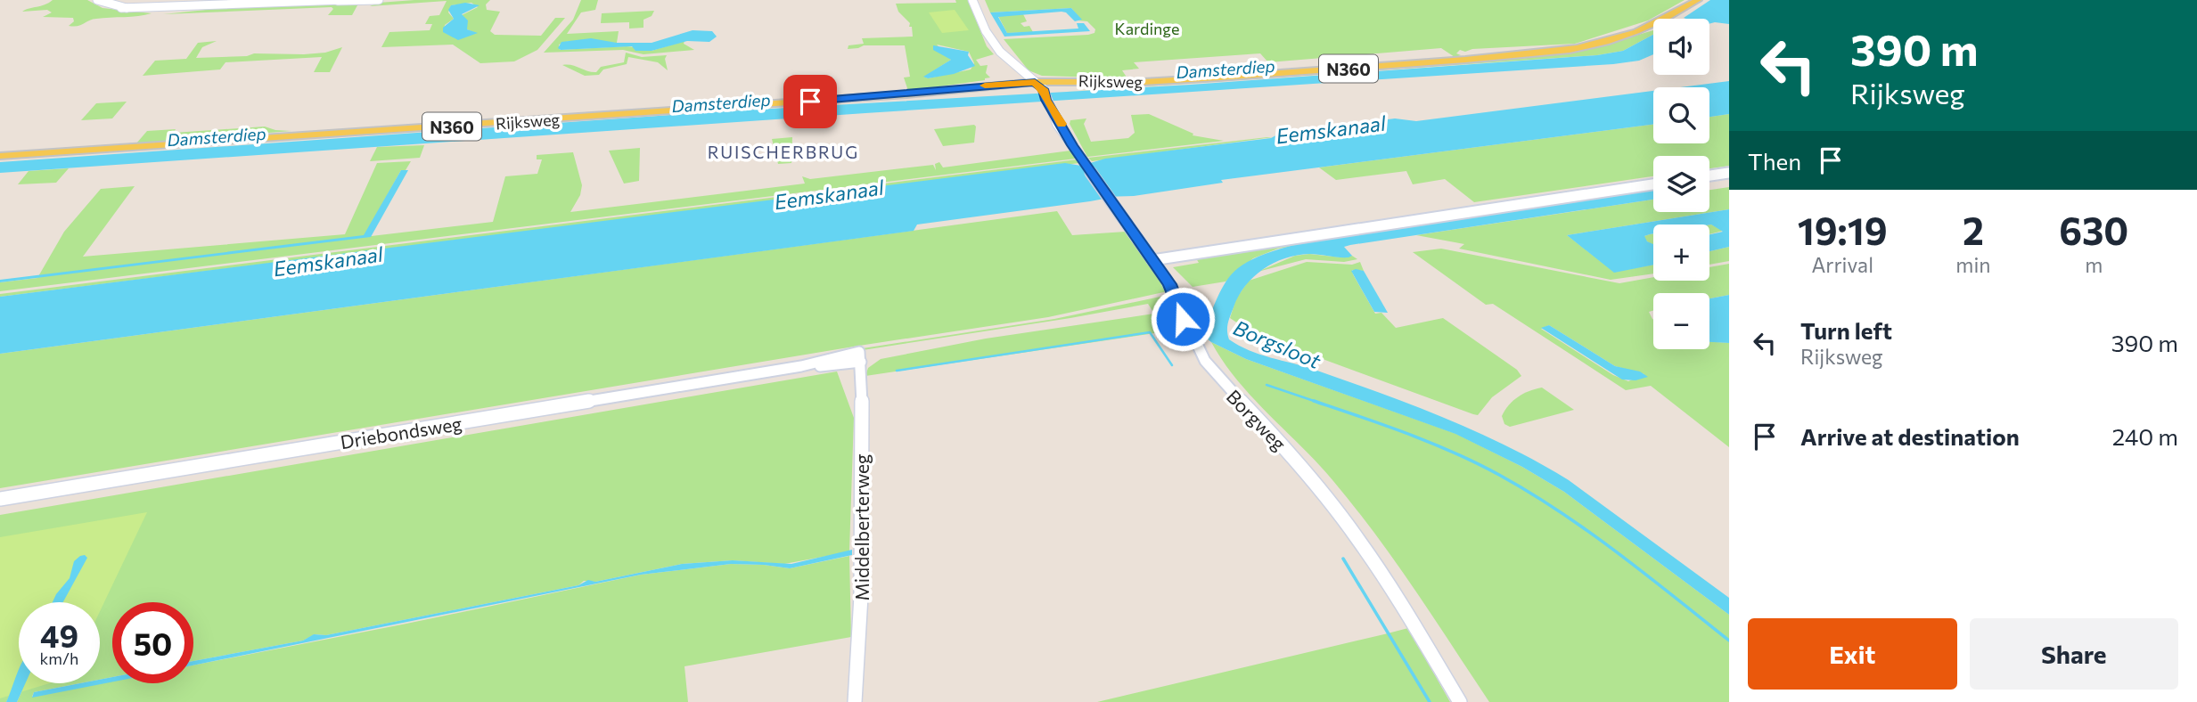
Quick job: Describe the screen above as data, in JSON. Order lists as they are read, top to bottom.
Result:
{
  "streets": {
    "main road": ["N360", "Rijksweg"],
    "street": ["Borgweg", "Driebondsweg", "Middelberterweg"]
  },
  "crossings": [
    ["Rijksweg", "Borgweg"],
    ["Driebondsweg", "Middelberterweg"]
  ],
  "districts": ["RUISCHERBRUG"],
  "water": ["Damsterdiep", "Eemskanaal", "Borgsloot"],
  "parks": ["Kardinge"],
  "page": {
    "turn": ["390 m", "Rijksweg"],
    "map_buttons": ["+", "−"],
    "then": "Then",
    "eta": [
      "19:19",
      "Arrival",
      "2",
      "min",
      "630",
      "m"
    ],
    "list": [
      {
        "name": "Turn left",
        "note": "Rijksweg",
        "value": "390 m"
      },
      {
        "name": "Arrive at destination",
        "value": "240 m"
      }
    ],
    "speed": "49 km/h",
    "limit": "50",
    "buttons": ["Exit", "Share"]
  }
}
